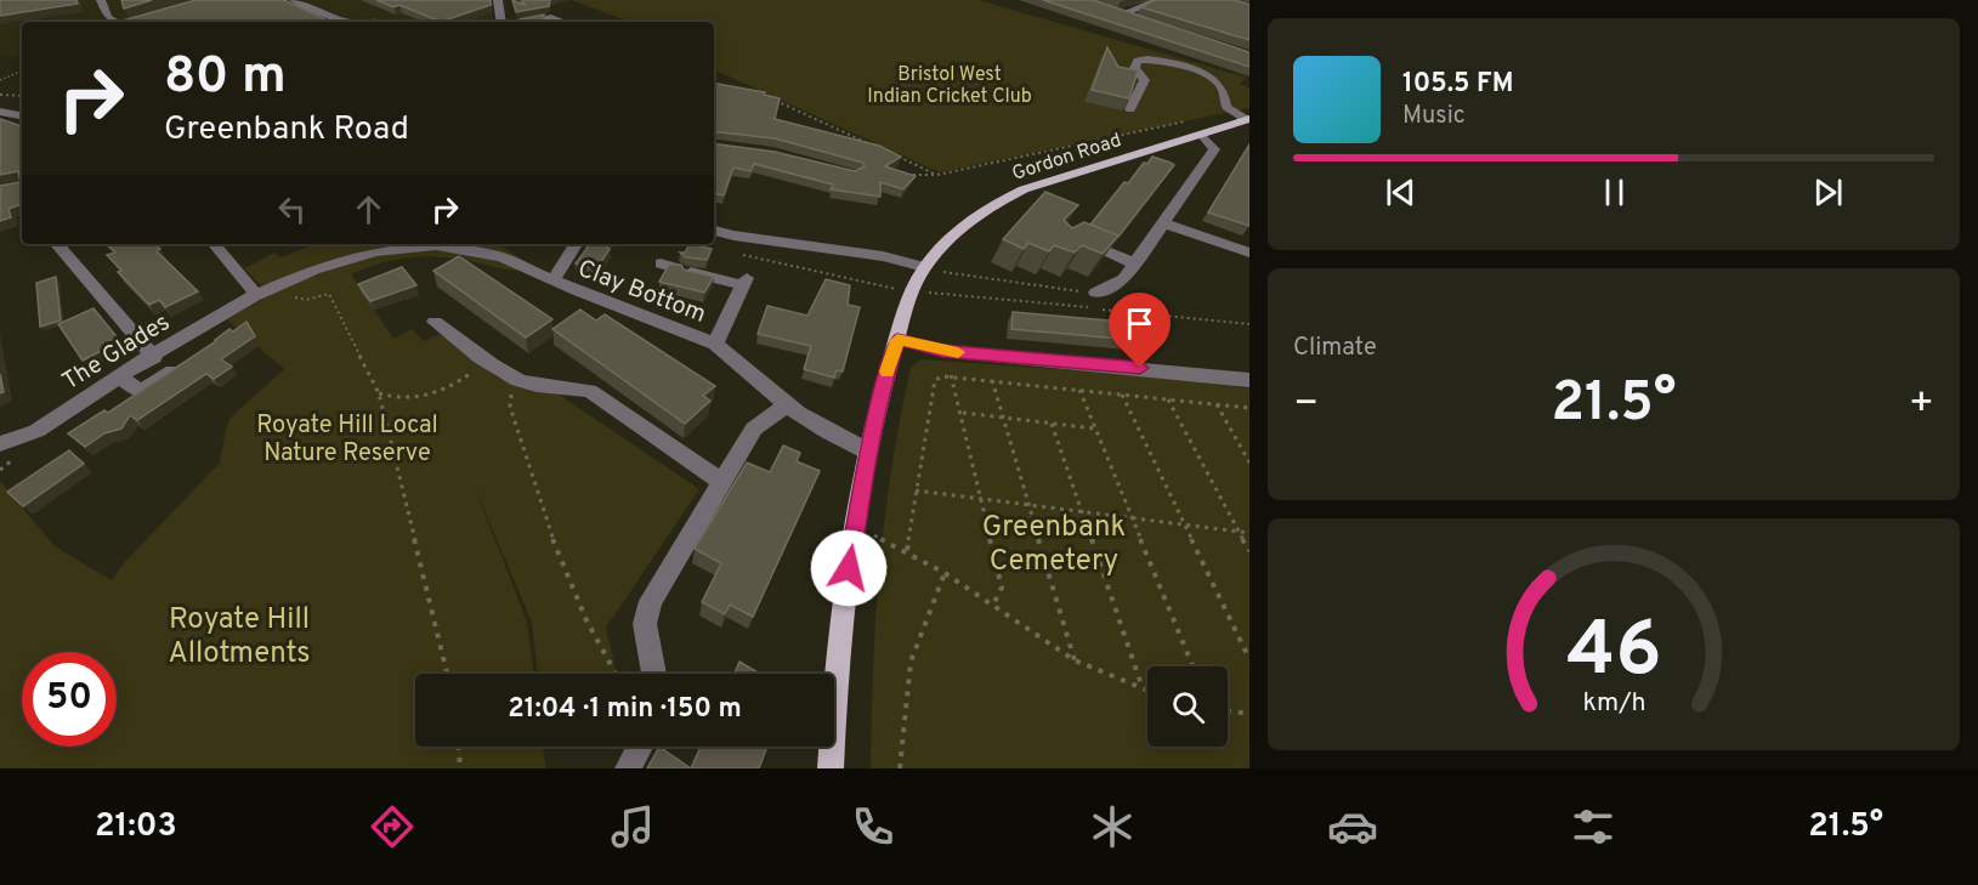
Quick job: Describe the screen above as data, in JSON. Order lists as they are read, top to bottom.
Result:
{
  "streets": {
    "main road": ["Gordon Road"],
    "street": ["Clay Bottom", "The Glades"]
  },
  "crossings": [
    ["Clay Bottom", "The Glades"]
  ],
  "parks": [
    "Bristol West Indian Cricket Club",
    "Royate Hill Local Nature Reserve",
    "Greenbank Cemetery",
    "Royate Hill Allotments"
  ],
  "page": {
    "turn": ["80 m", "Greenbank Road"],
    "song": ["105.5 FM", "Music"],
    "tile": "Climate",
    "heat": ["−", "21.5°", "+"],
    "limit": "50",
    "trip": "21:04 · 1 min · 150 m",
    "tabs": ["21:03", "21.5°"],
    "gauge": ["46", "km/h"]
  }
}
